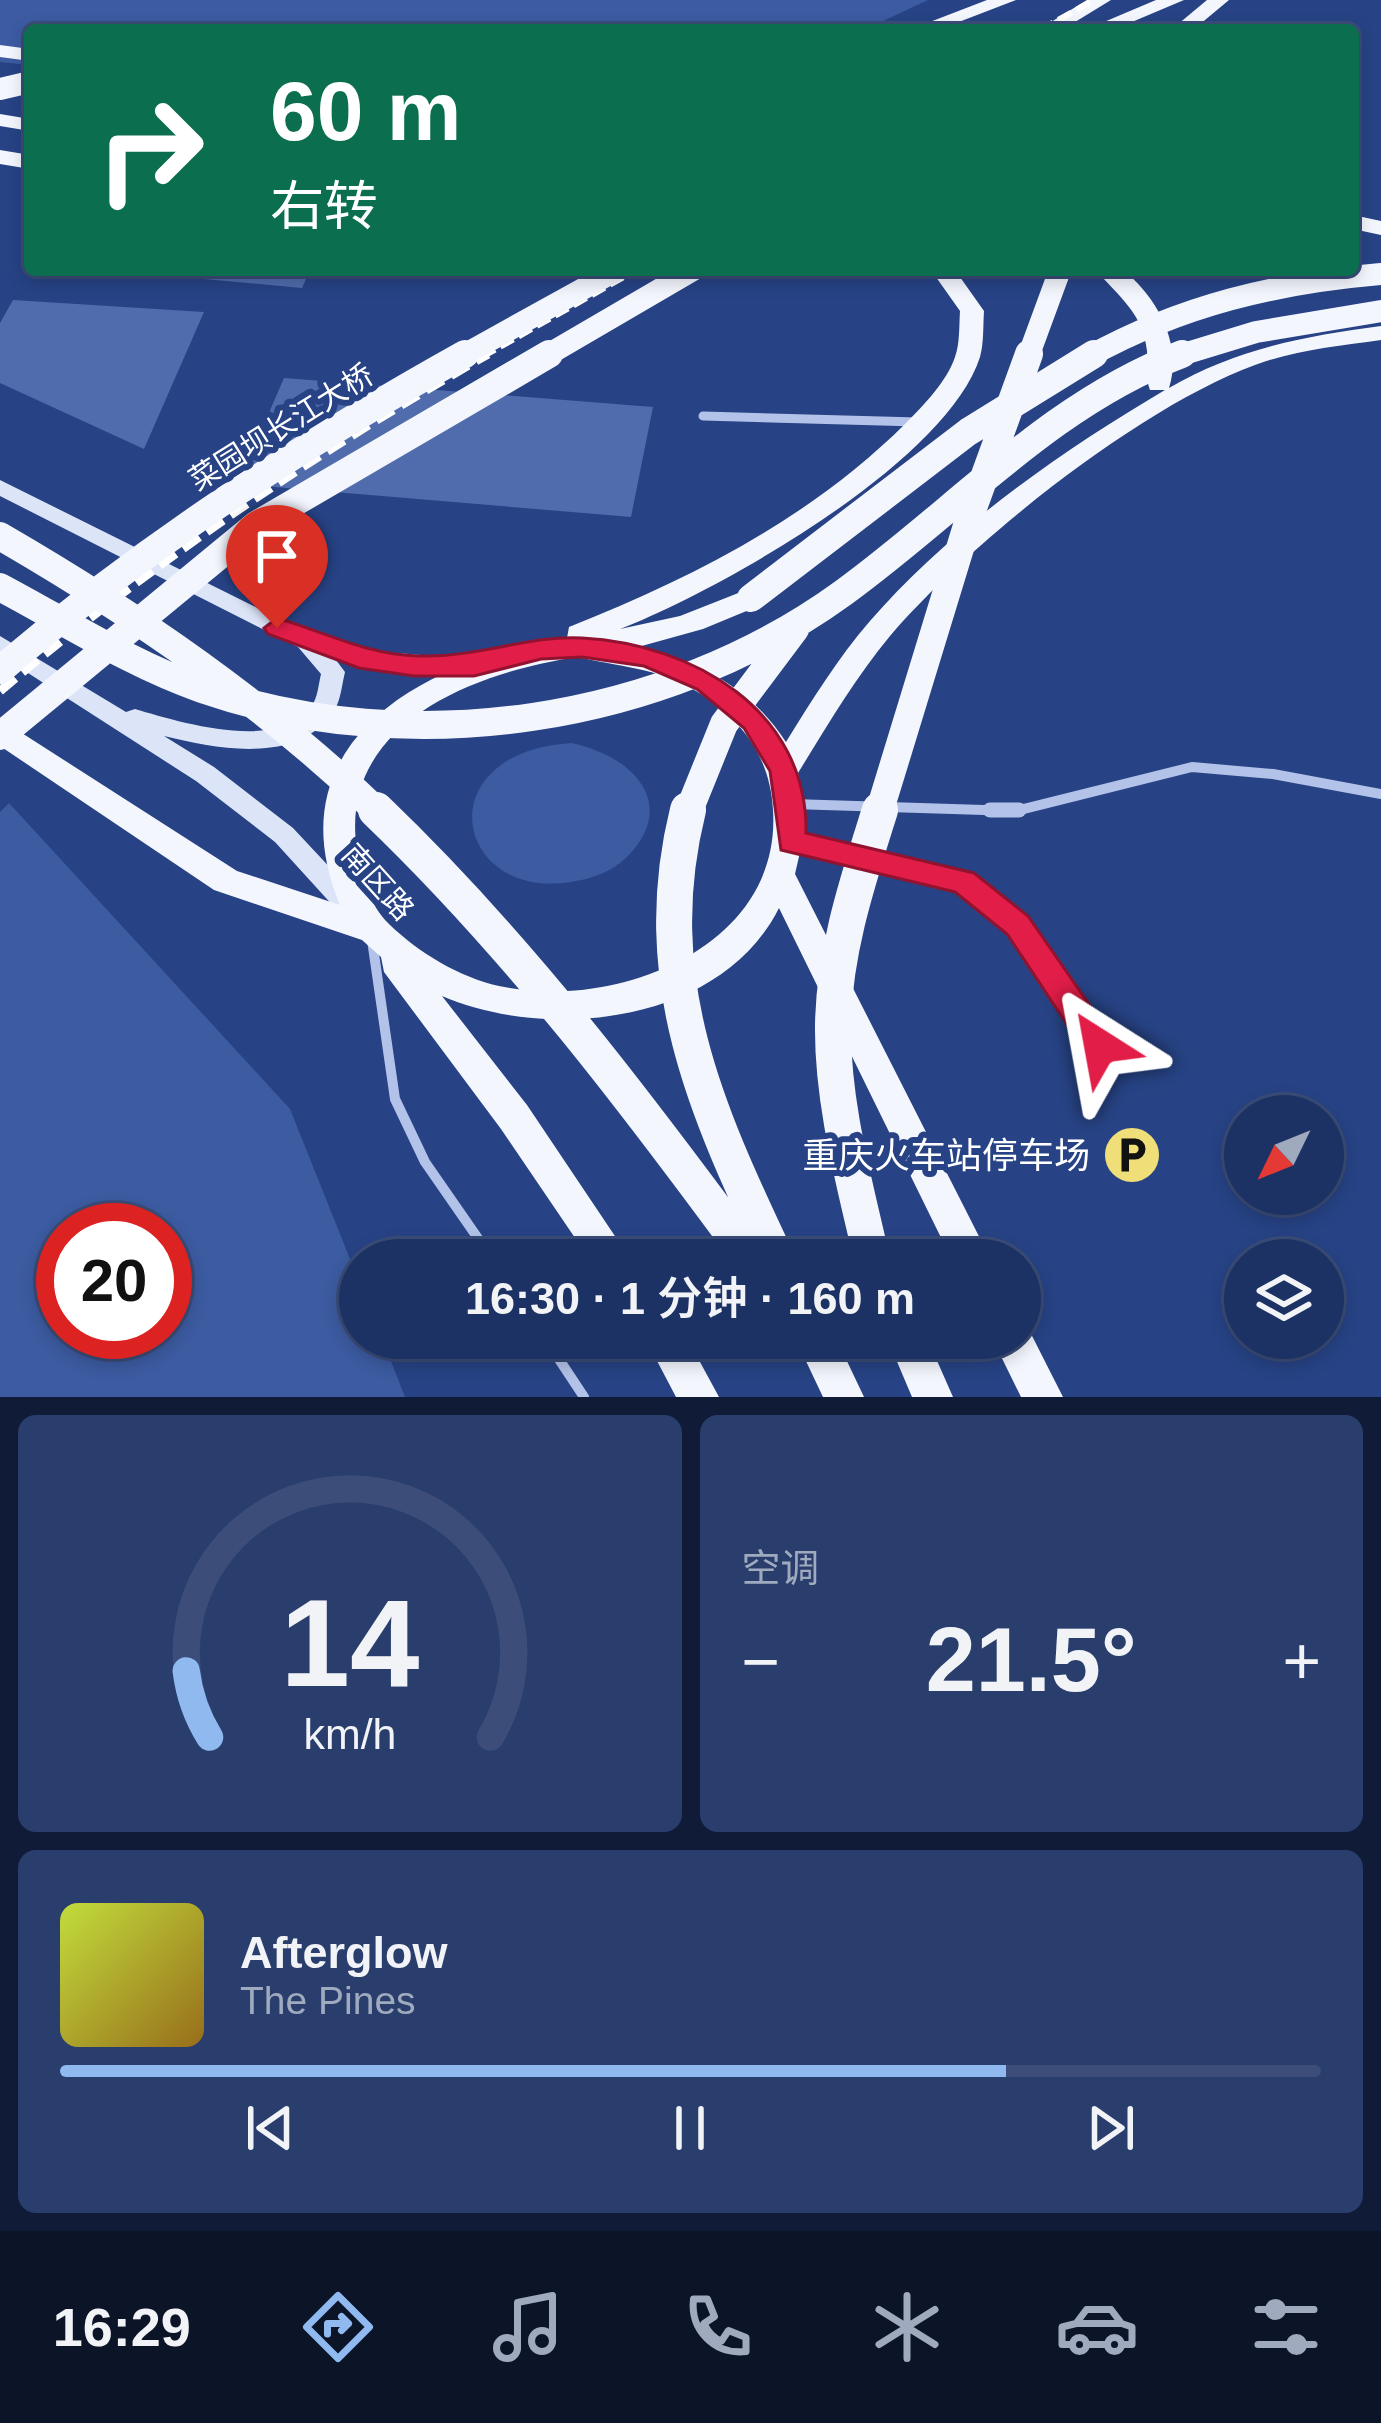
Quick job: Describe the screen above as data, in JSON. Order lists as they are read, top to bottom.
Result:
{
  "streets": {
    "main road": ["菜园坝长江大桥", "南区路"]
  },
  "places": {
    "parking": ["重庆火车站停车场"]
  },
  "north": "bottom left",
  "page": {
    "turn": ["60 m", "右转"],
    "limit": "20",
    "trip": "16:30 · 1 分钟 · 160 m",
    "tile": "空调",
    "heat": ["−", "21.5°", "+"],
    "song": ["Afterglow", "The Pines"],
    "tabs": "16:29",
    "gauge": ["14", "km/h"]
  }
}
